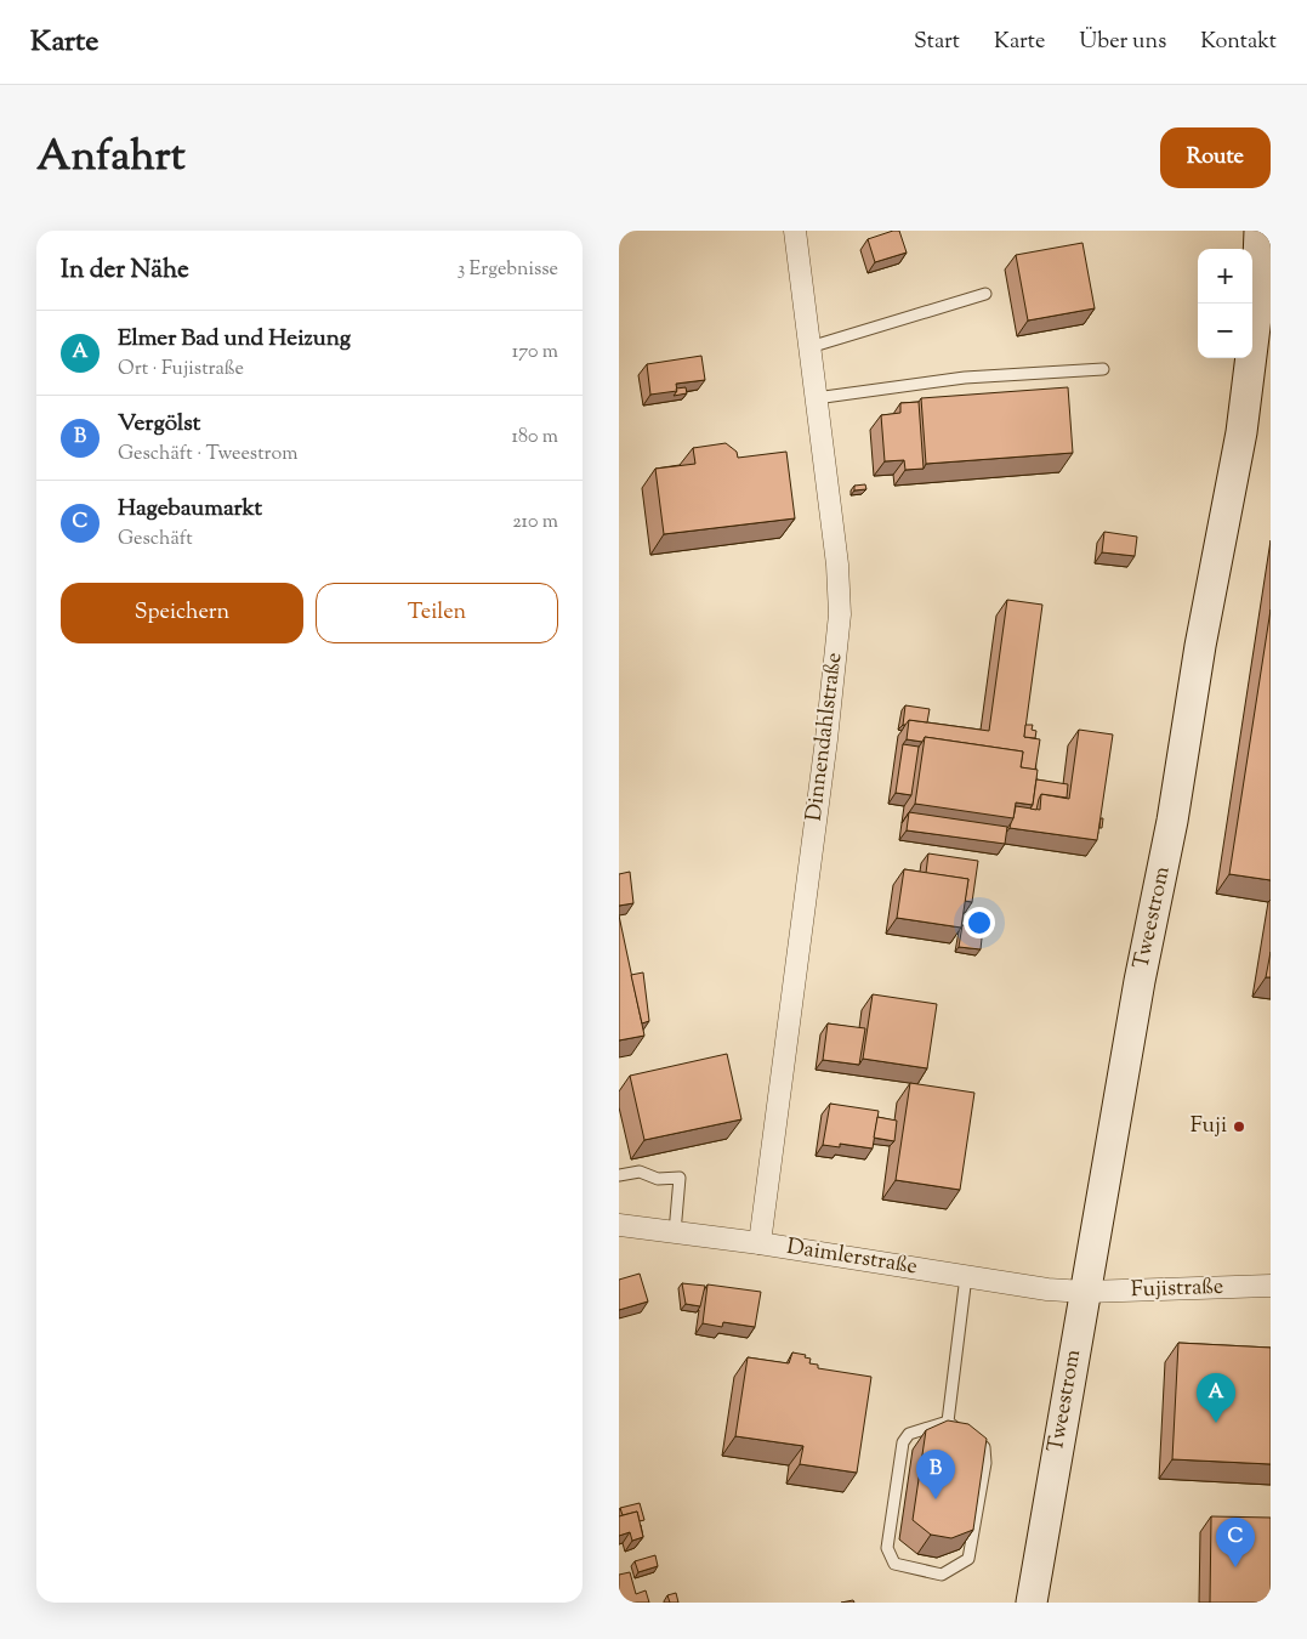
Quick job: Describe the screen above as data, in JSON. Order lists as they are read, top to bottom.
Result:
{
  "streets": {
    "main road": ["Tweestrom"],
    "street": ["Dinnendahlstraße", "Daimlerstraße", "Fujistraße"]
  },
  "crossings": [
    ["Dinnendahlstraße", "Daimlerstraße"],
    ["Tweestrom", "Daimlerstraße"],
    ["Tweestrom", "Fujistraße"],
    ["Daimlerstraße", "Fujistraße"]
  ],
  "places": ["Fuji"],
  "page": {
    "header": "Karte",
    "nav": [
      "Start",
      "Karte",
      "Über uns",
      "Kontakt"
    ],
    "title": "Anfahrt",
    "buttons": [
      "Route",
      ["Speichern", "Teilen"]
    ],
    "heading": ["In der Nähe", "3 Ergebnisse"],
    "map_buttons": ["+", "−"],
    "list": [
      {
        "mark": "A",
        "name": "Elmer Bad und Heizung",
        "note": "Ort · Fujistraße",
        "value": "170 m"
      },
      {
        "mark": "B",
        "name": "Vergölst",
        "note": "Geschäft · Tweestrom",
        "value": "180 m"
      },
      {
        "mark": "C",
        "name": "Hagebaumarkt",
        "note": "Geschäft",
        "value": "210 m"
      }
    ],
    "pins": ["A", "B", "C"]
  }
}
